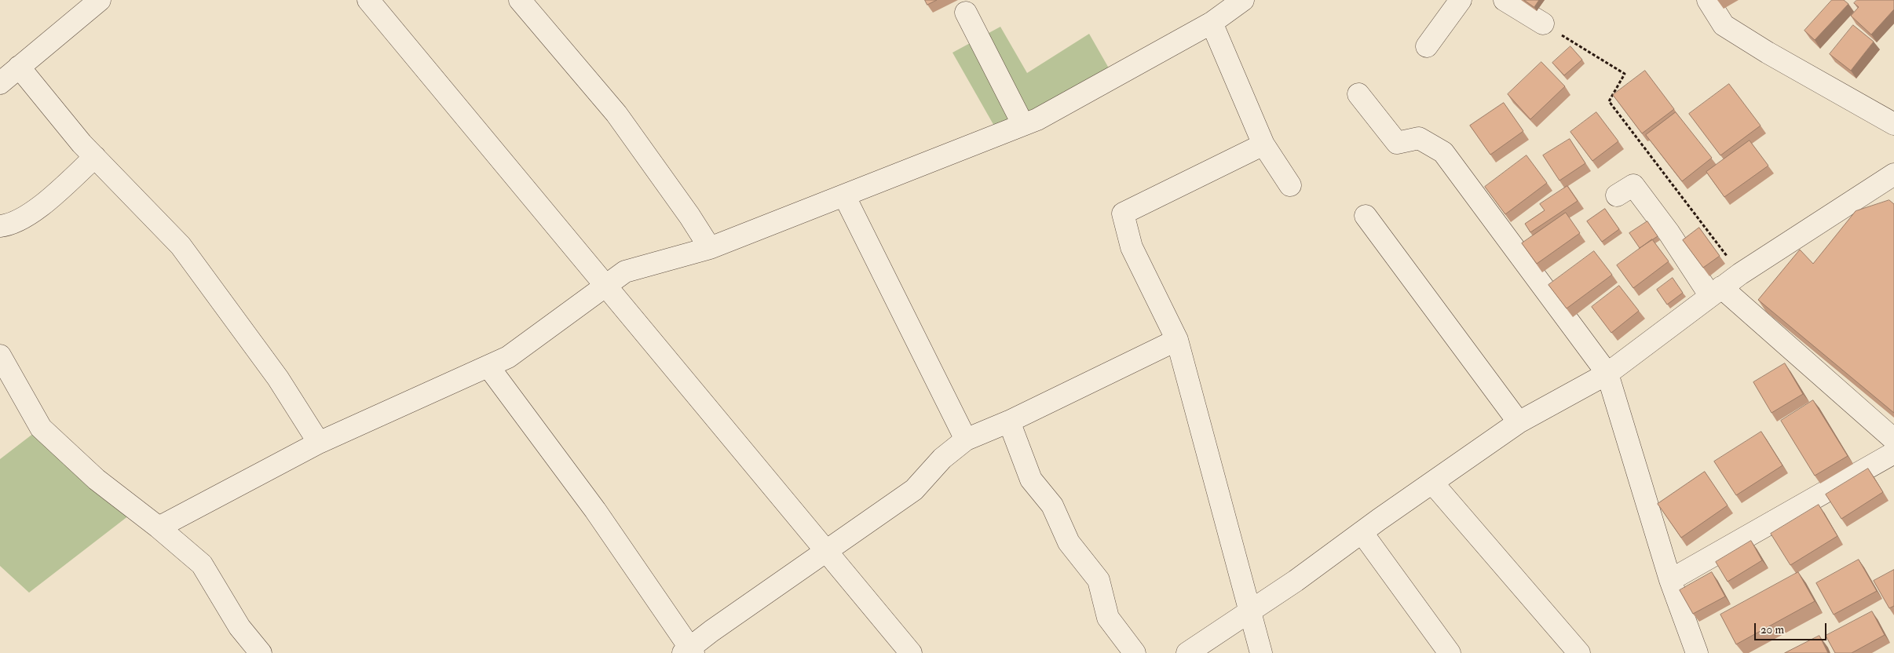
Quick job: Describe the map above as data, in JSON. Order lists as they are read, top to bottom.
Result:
{
  "scale_bar": "20 m"
}
